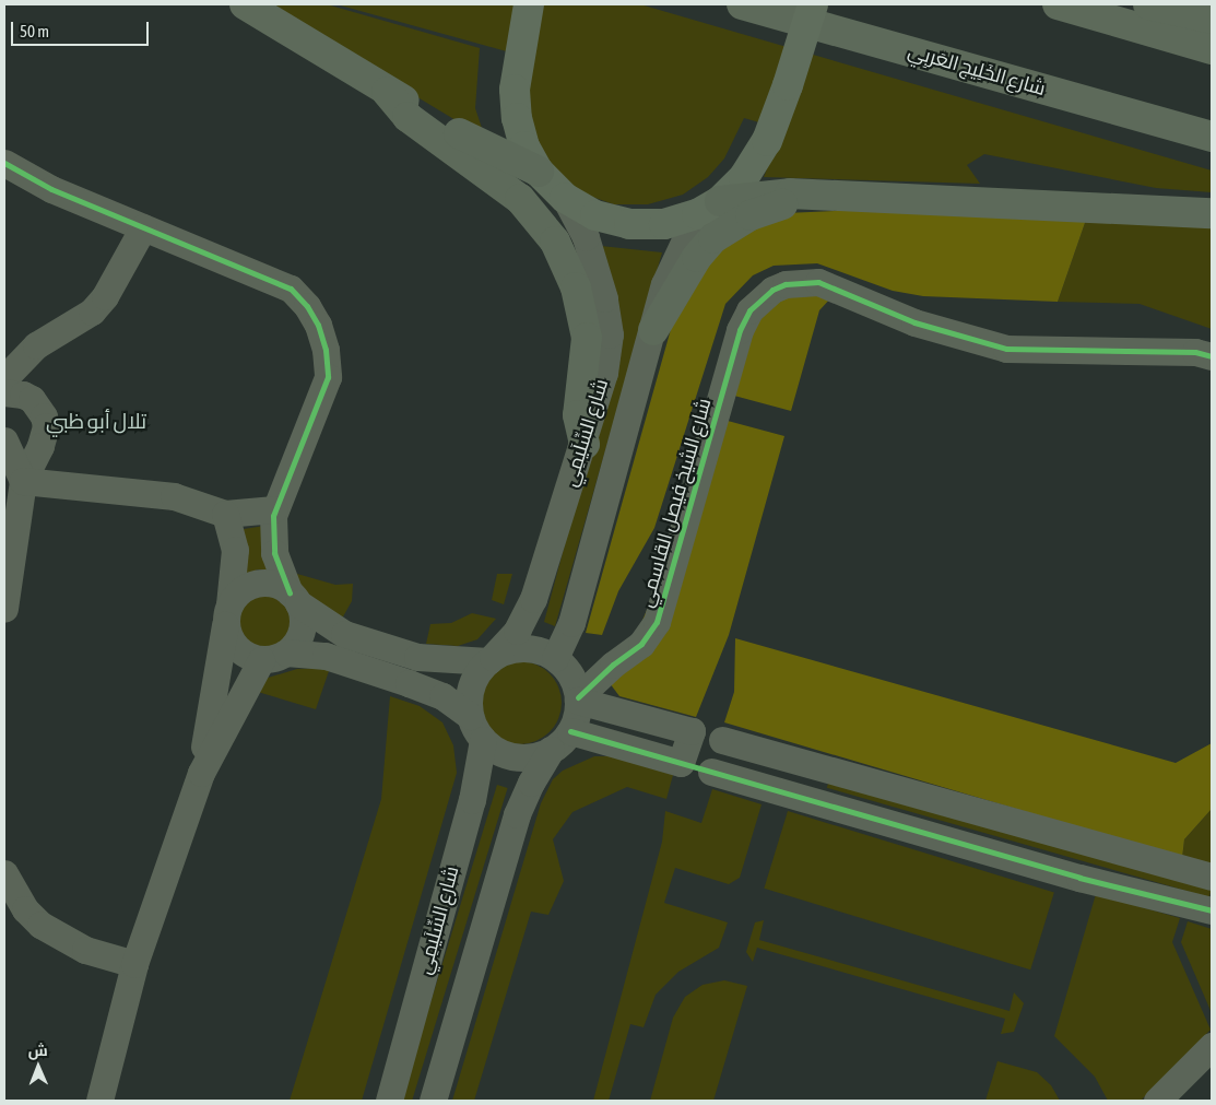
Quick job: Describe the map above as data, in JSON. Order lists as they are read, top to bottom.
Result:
{
  "streets": {
    "highway": ["شارع الخَلِيج العَربِي"],
    "street": ["شارع السِّلَيمِي", "شارع الشيخ فيصل القاسمي"]
  },
  "crossings": [
    ["شارع السِّلَيمِي", "شارع الشيخ فيصل القاسمي"]
  ],
  "districts": ["تلال أبو ظبي"],
  "scale_bar": "50 m",
  "north": "top"
}
